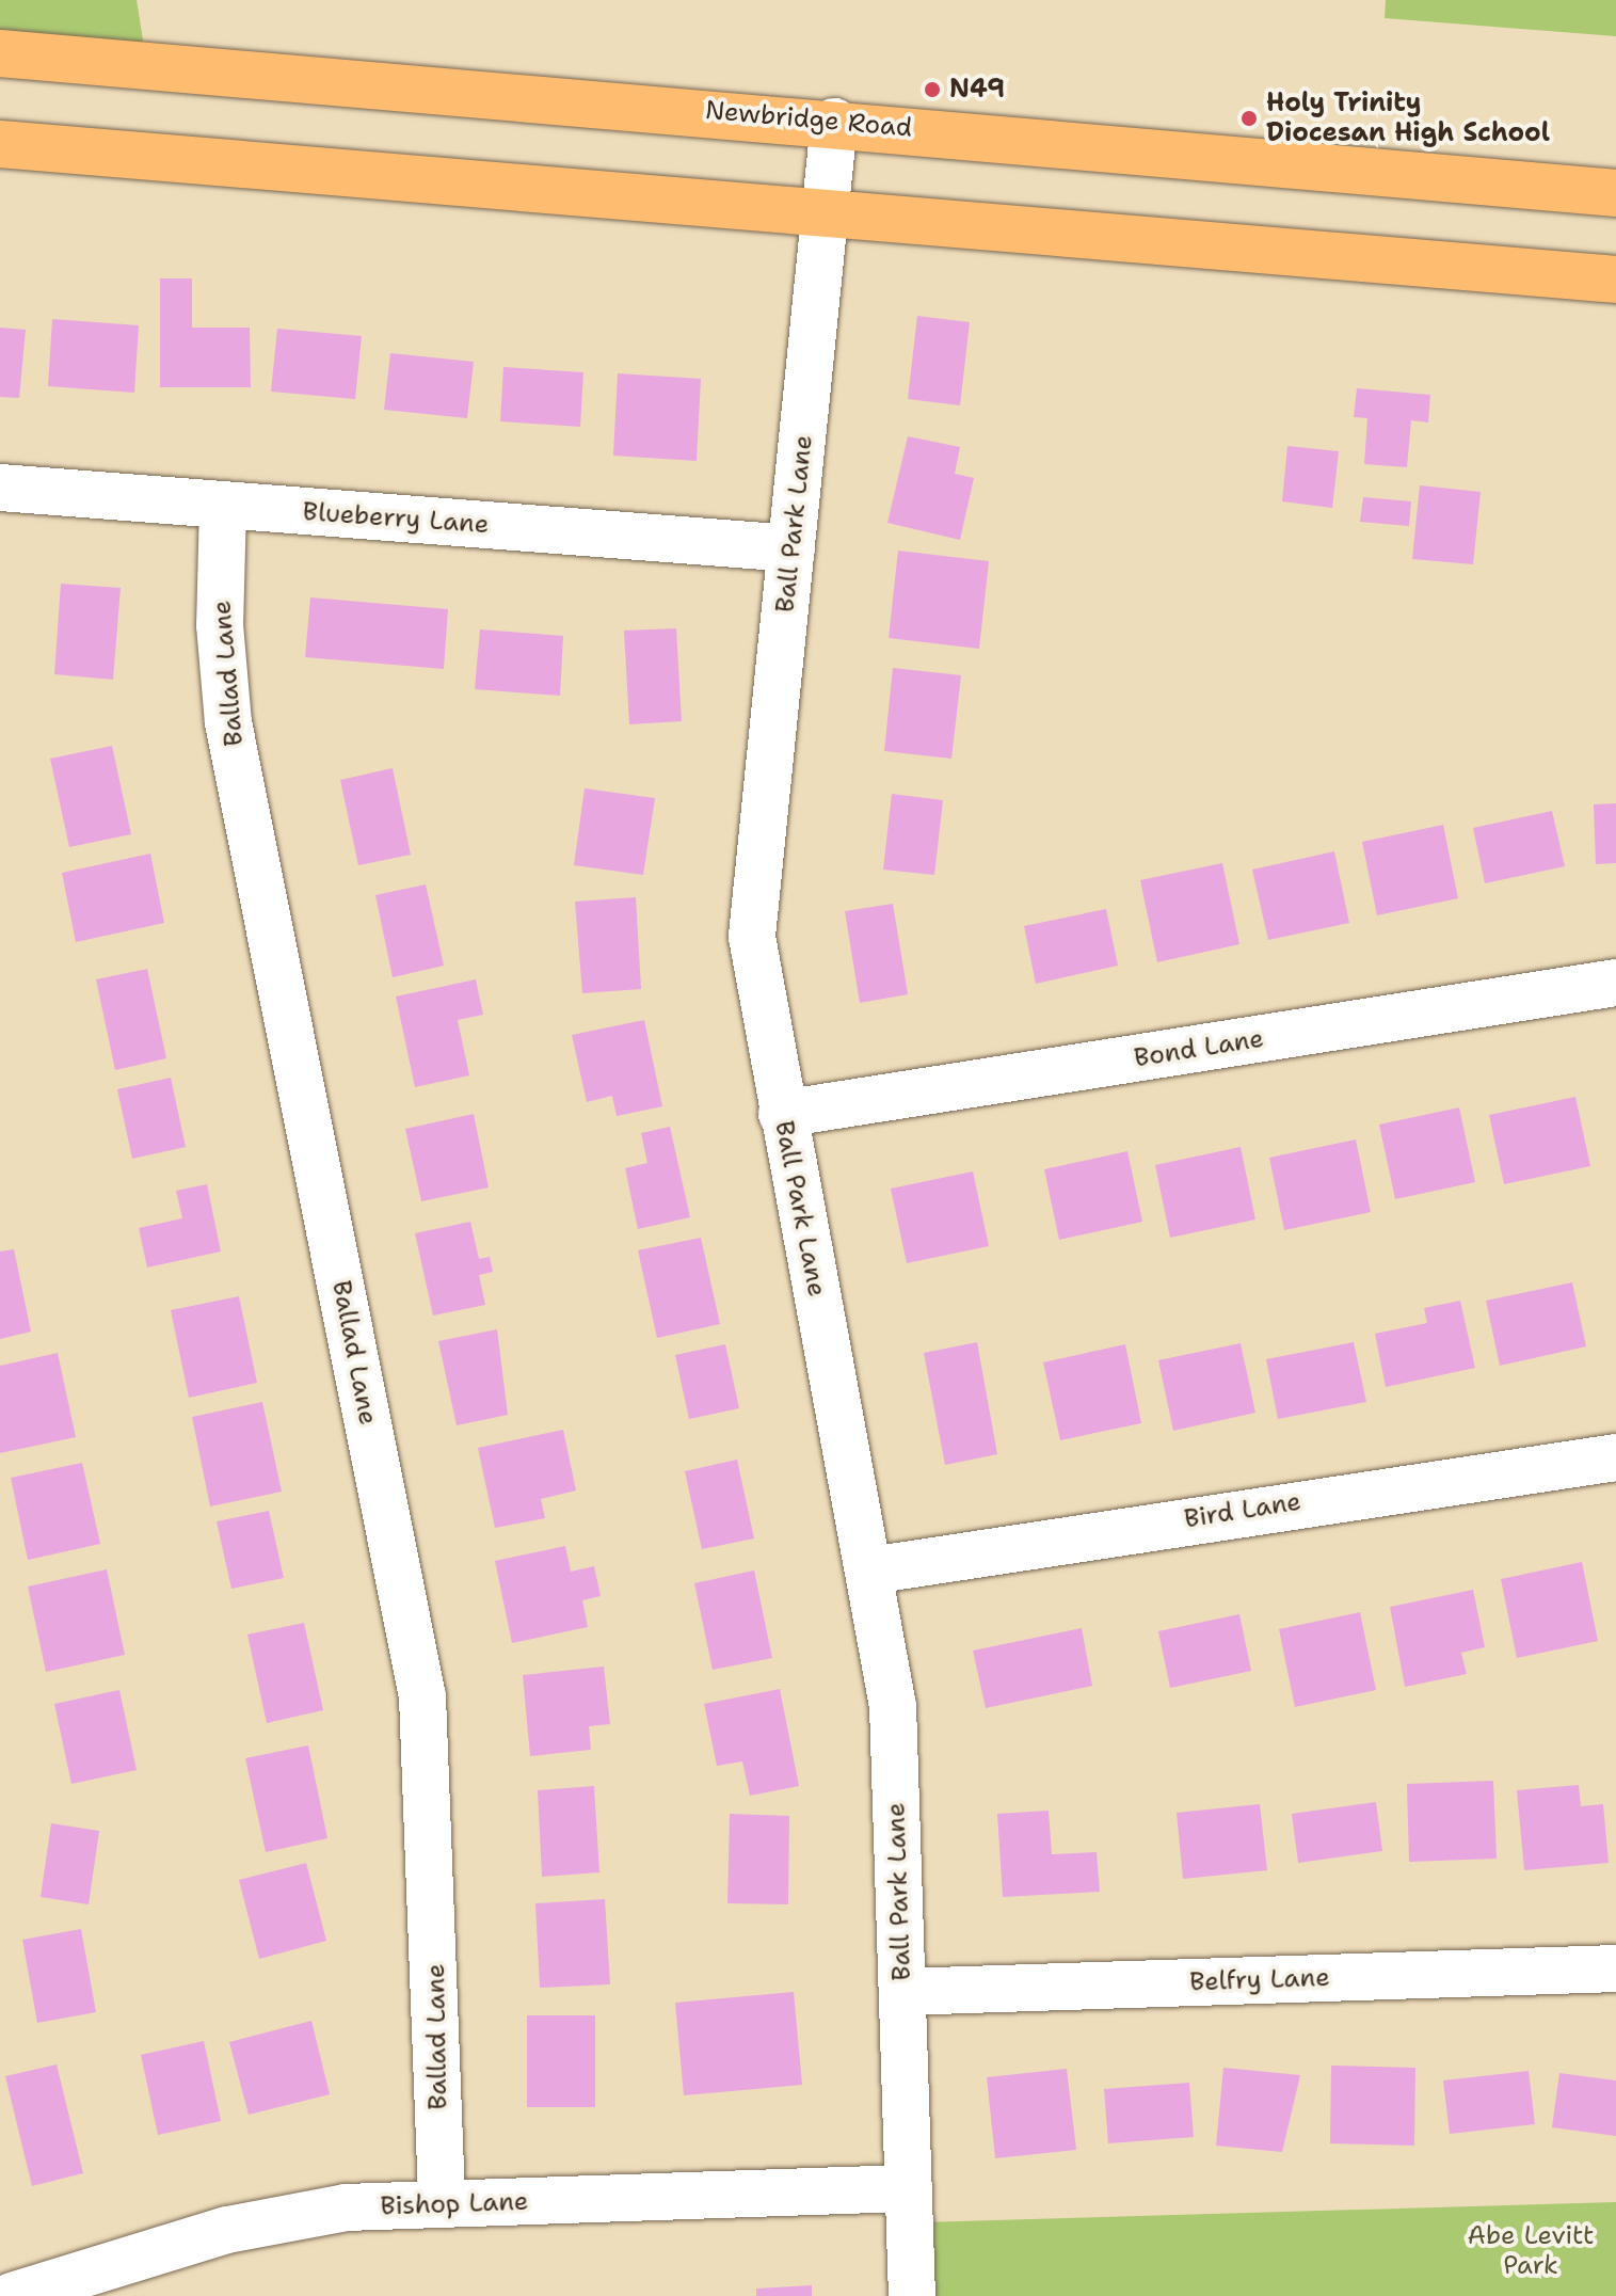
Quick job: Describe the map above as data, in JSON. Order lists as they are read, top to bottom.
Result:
{
  "streets": {
    "main road": ["Newbridge Road"],
    "street": [
      "Blueberry Lane",
      "Ball Park Lane",
      "Ballad Lane",
      "Bond Lane",
      "Bird Lane",
      "Belfry Lane",
      "Bishop Lane"
    ]
  },
  "crossings": [
    ["Newbridge Road", "Ball Park Lane"],
    ["Blueberry Lane", "Ball Park Lane"],
    ["Blueberry Lane", "Ballad Lane"],
    ["Ball Park Lane", "Bond Lane"],
    ["Ball Park Lane", "Bird Lane"],
    ["Ball Park Lane", "Belfry Lane"],
    ["Ball Park Lane", "Bishop Lane"],
    ["Ballad Lane", "Bishop Lane"]
  ],
  "parks": ["Abe Levitt Park"],
  "places": ["N49", "Holy Trinity Diocesan High School"]
}
